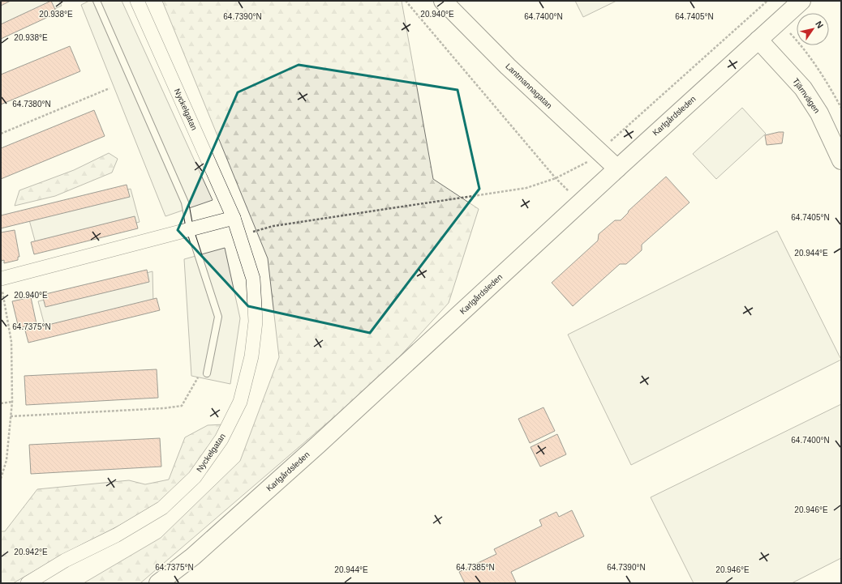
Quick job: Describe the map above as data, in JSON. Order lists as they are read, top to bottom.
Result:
{
  "streets": {
    "street": [
      "Lantmannagatan",
      "Tjärnvägen",
      "Nyckelgatan",
      "Karlgårdsleden"
    ]
  },
  "crossings": [
    ["Lantmannagatan", "Karlgårdsleden"],
    ["Tjärnvägen", "Karlgårdsleden"]
  ],
  "north": "top right",
  "coordinates": [
    "20.938°E",
    "20.940°E",
    "64.7390°N",
    "64.7400°N",
    "64.7405°N",
    "64.7380°N",
    "20.944°E",
    "64.7375°N",
    "20.946°E",
    "20.942°E",
    "64.7385°N"
  ]
}
